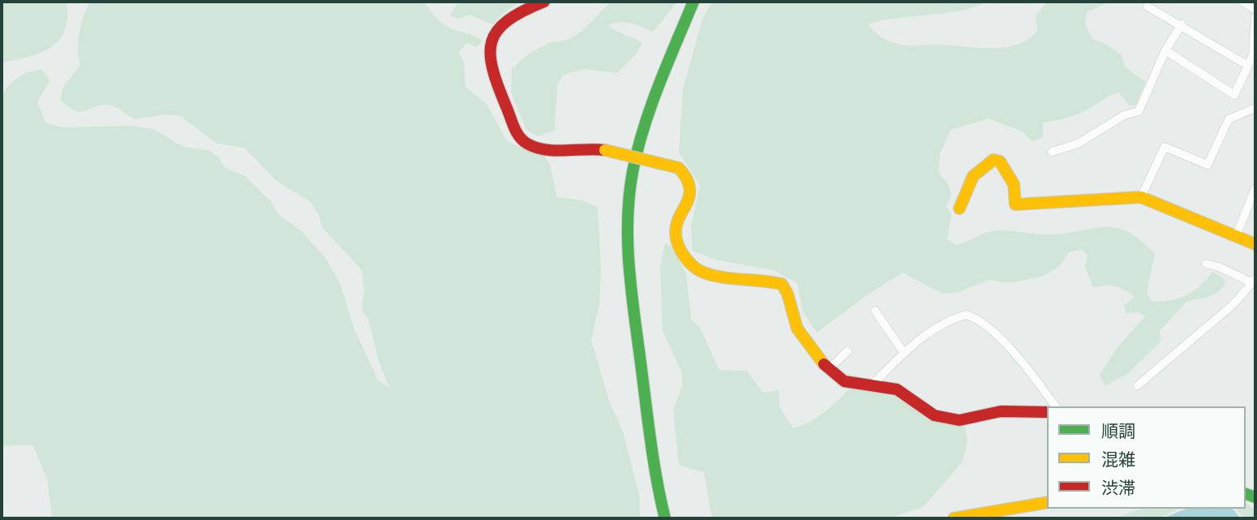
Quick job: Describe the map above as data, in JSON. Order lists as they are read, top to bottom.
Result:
{
  "legend": ["順調", "混雑", "渋滞"]
}
